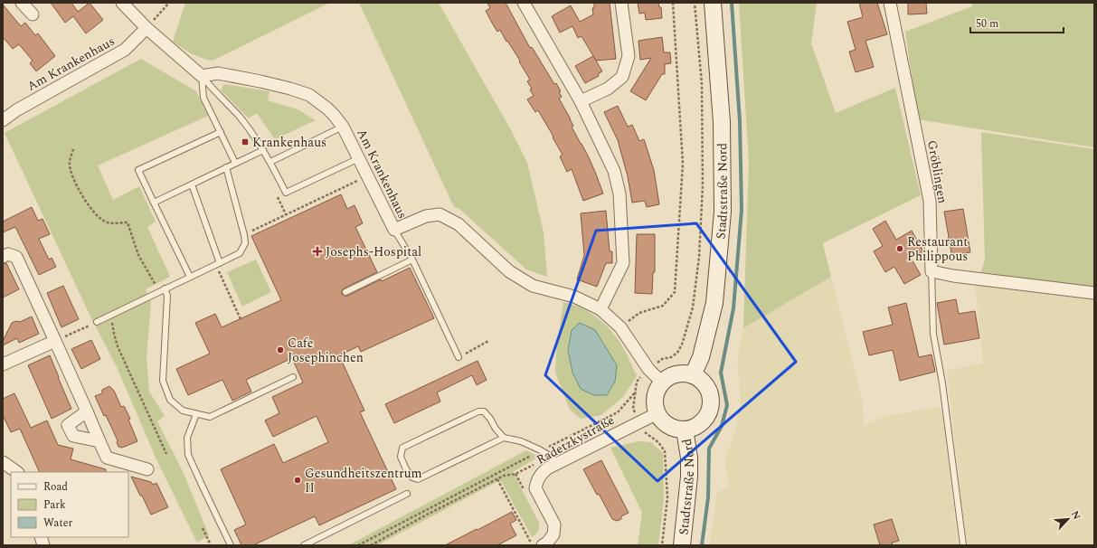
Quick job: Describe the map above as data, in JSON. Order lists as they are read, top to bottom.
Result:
{
  "streets": {
    "main road": ["Stadtstraße Nord"],
    "street": ["Am Krankenhaus", "Gröblingen", "Radetzkystraße"]
  },
  "crossings": [
    ["Am Krankenhaus", "Stadtstraße Nord"],
    ["Am Krankenhaus", "Radetzkystraße"],
    ["Stadtstraße Nord", "Radetzkystraße"]
  ],
  "places": {
    "transit": ["Krankenhaus"],
    "other": ["Restaurant Philippous", "Cafe Josephinchen", "Gesundheitszentrum II"],
    "health": ["Josephs-Hospital"]
  },
  "legend": ["Road", "Park", "Water"],
  "scale_bar": "50 m",
  "north": "top right"
}
